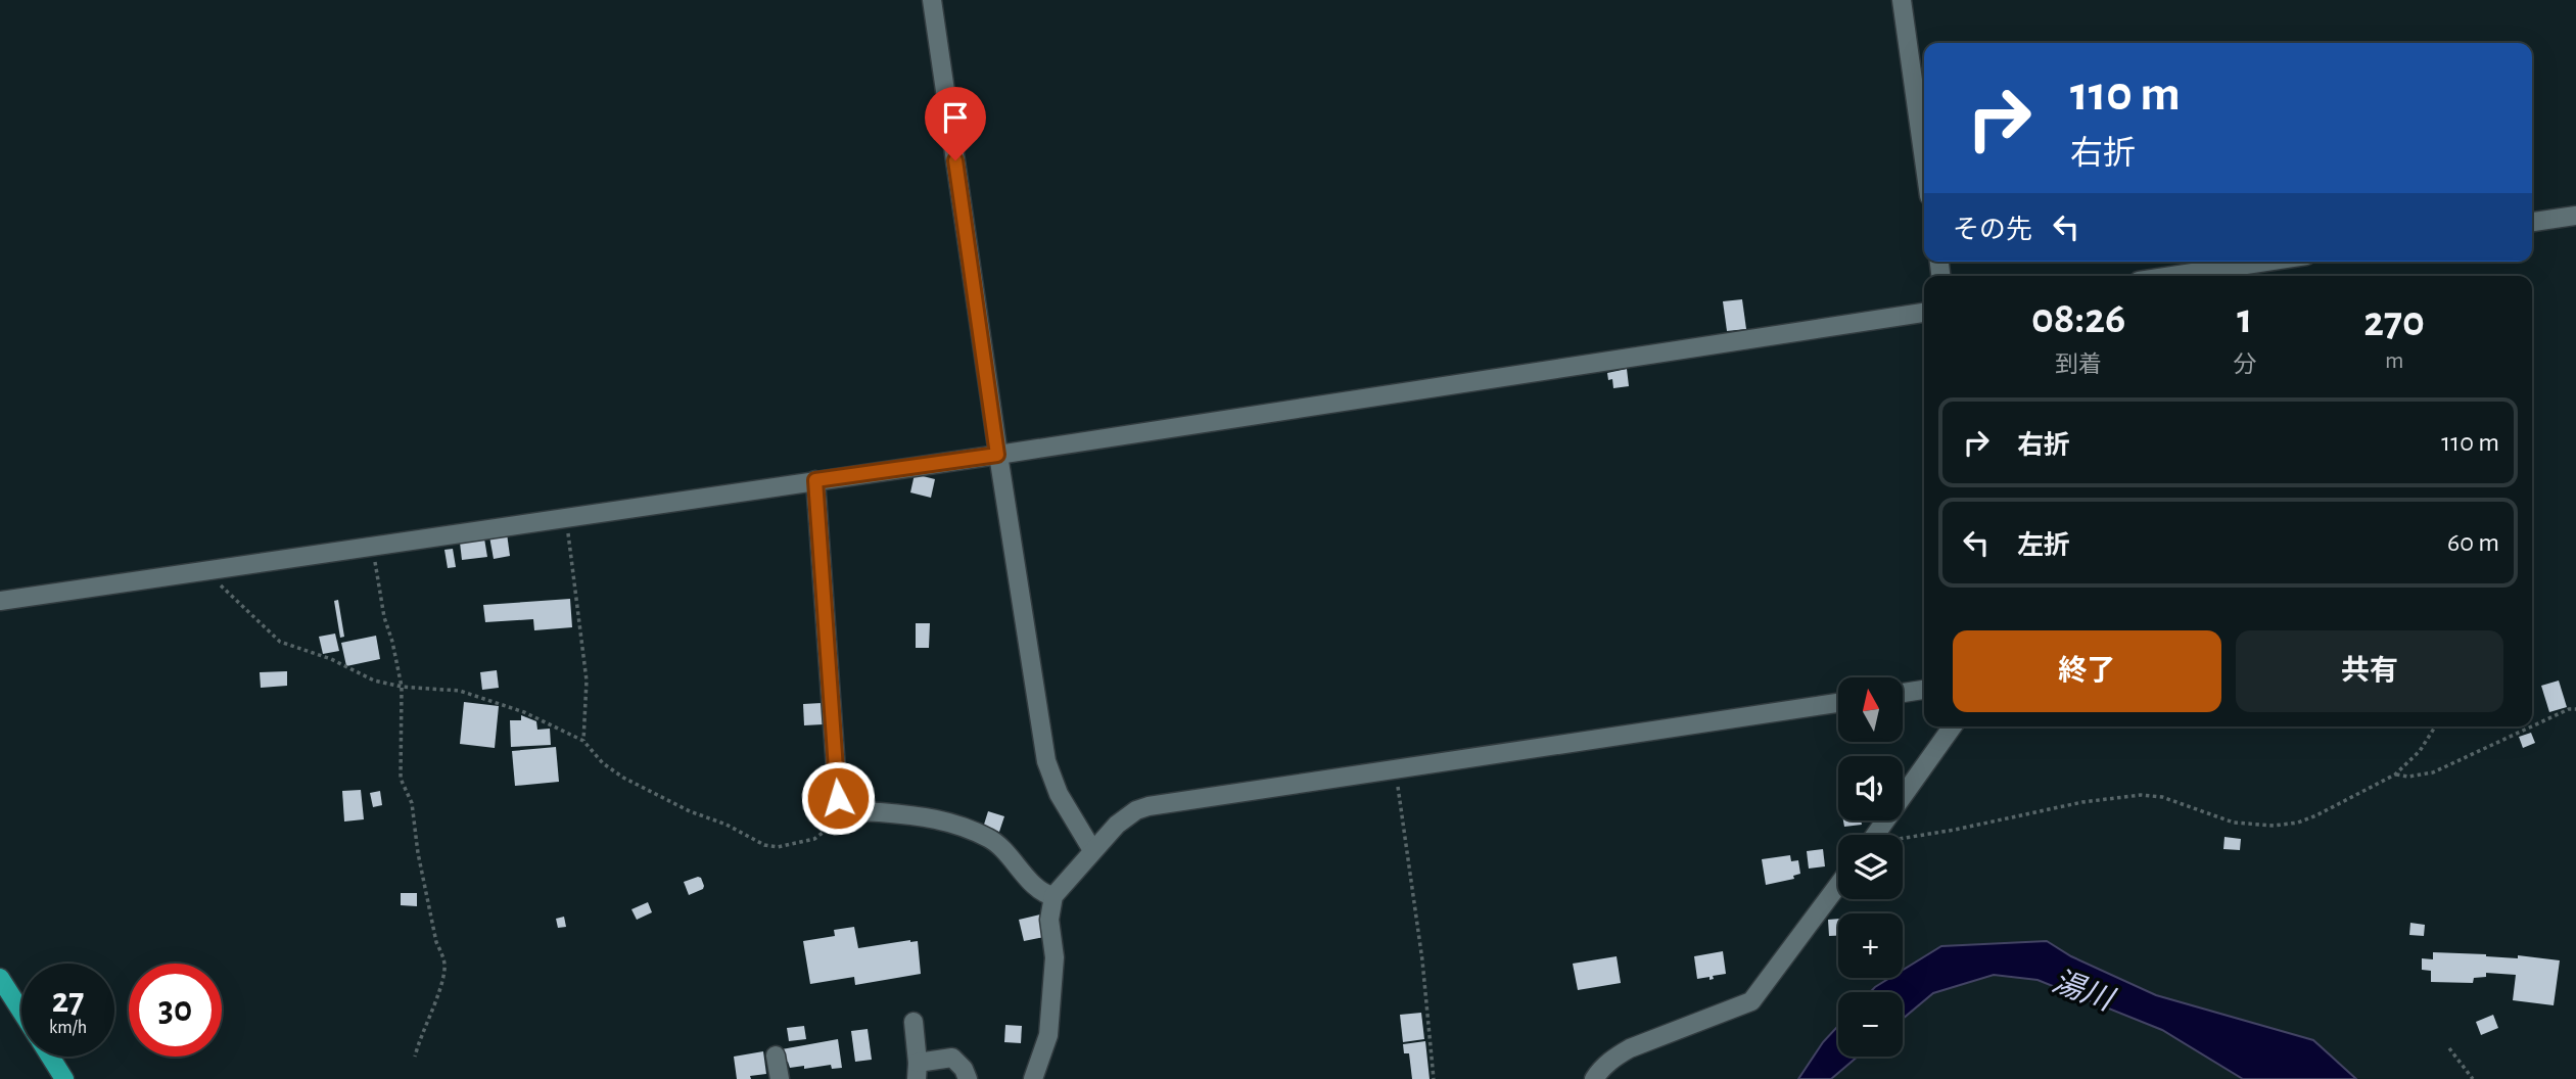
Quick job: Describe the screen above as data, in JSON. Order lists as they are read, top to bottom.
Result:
{
  "water": ["湯川"],
  "north": "top",
  "page": {
    "turn": ["110 m", "右折"],
    "then": "その先",
    "eta": [
      "08:26",
      "到着",
      "1",
      "分",
      "270",
      "m"
    ],
    "list": [
      {
        "name": "右折",
        "value": "110 m"
      },
      {
        "name": "左折",
        "value": "60 m"
      }
    ],
    "buttons": ["終了", "共有"],
    "map_buttons": ["+", "−"],
    "speed": "27 km/h",
    "limit": "30"
  }
}
